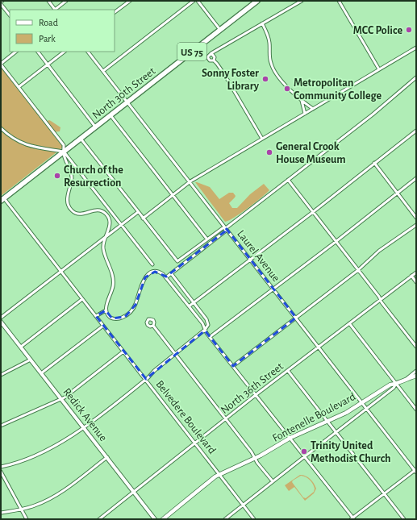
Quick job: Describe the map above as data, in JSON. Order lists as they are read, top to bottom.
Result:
{
  "streets": {
    "highway": ["US 75", "North 30th Street"],
    "main road": ["Fontenelle Boulevard"],
    "street": [
      "Laurel Avenue",
      "North 36th Street",
      "Redick Avenue",
      "Belvedere Boulevard"
    ]
  },
  "crossings": [
    ["North 30th Street", "Laurel Avenue"],
    ["Laurel Avenue", "North 36th Street"],
    ["Laurel Avenue", "Fontenelle Boulevard"],
    ["North 36th Street", "Redick Avenue"],
    ["North 36th Street", "Belvedere Boulevard"],
    ["Belvedere Boulevard", "Fontenelle Boulevard"]
  ],
  "places": [
    "MCC Police",
    "Sonny Foster Library",
    "Metropolitan Community College",
    "General Crook House Museum",
    "Church of the Resurrection",
    "Trinity United Methodist Church"
  ],
  "legend": ["Road", "Park"]
}
